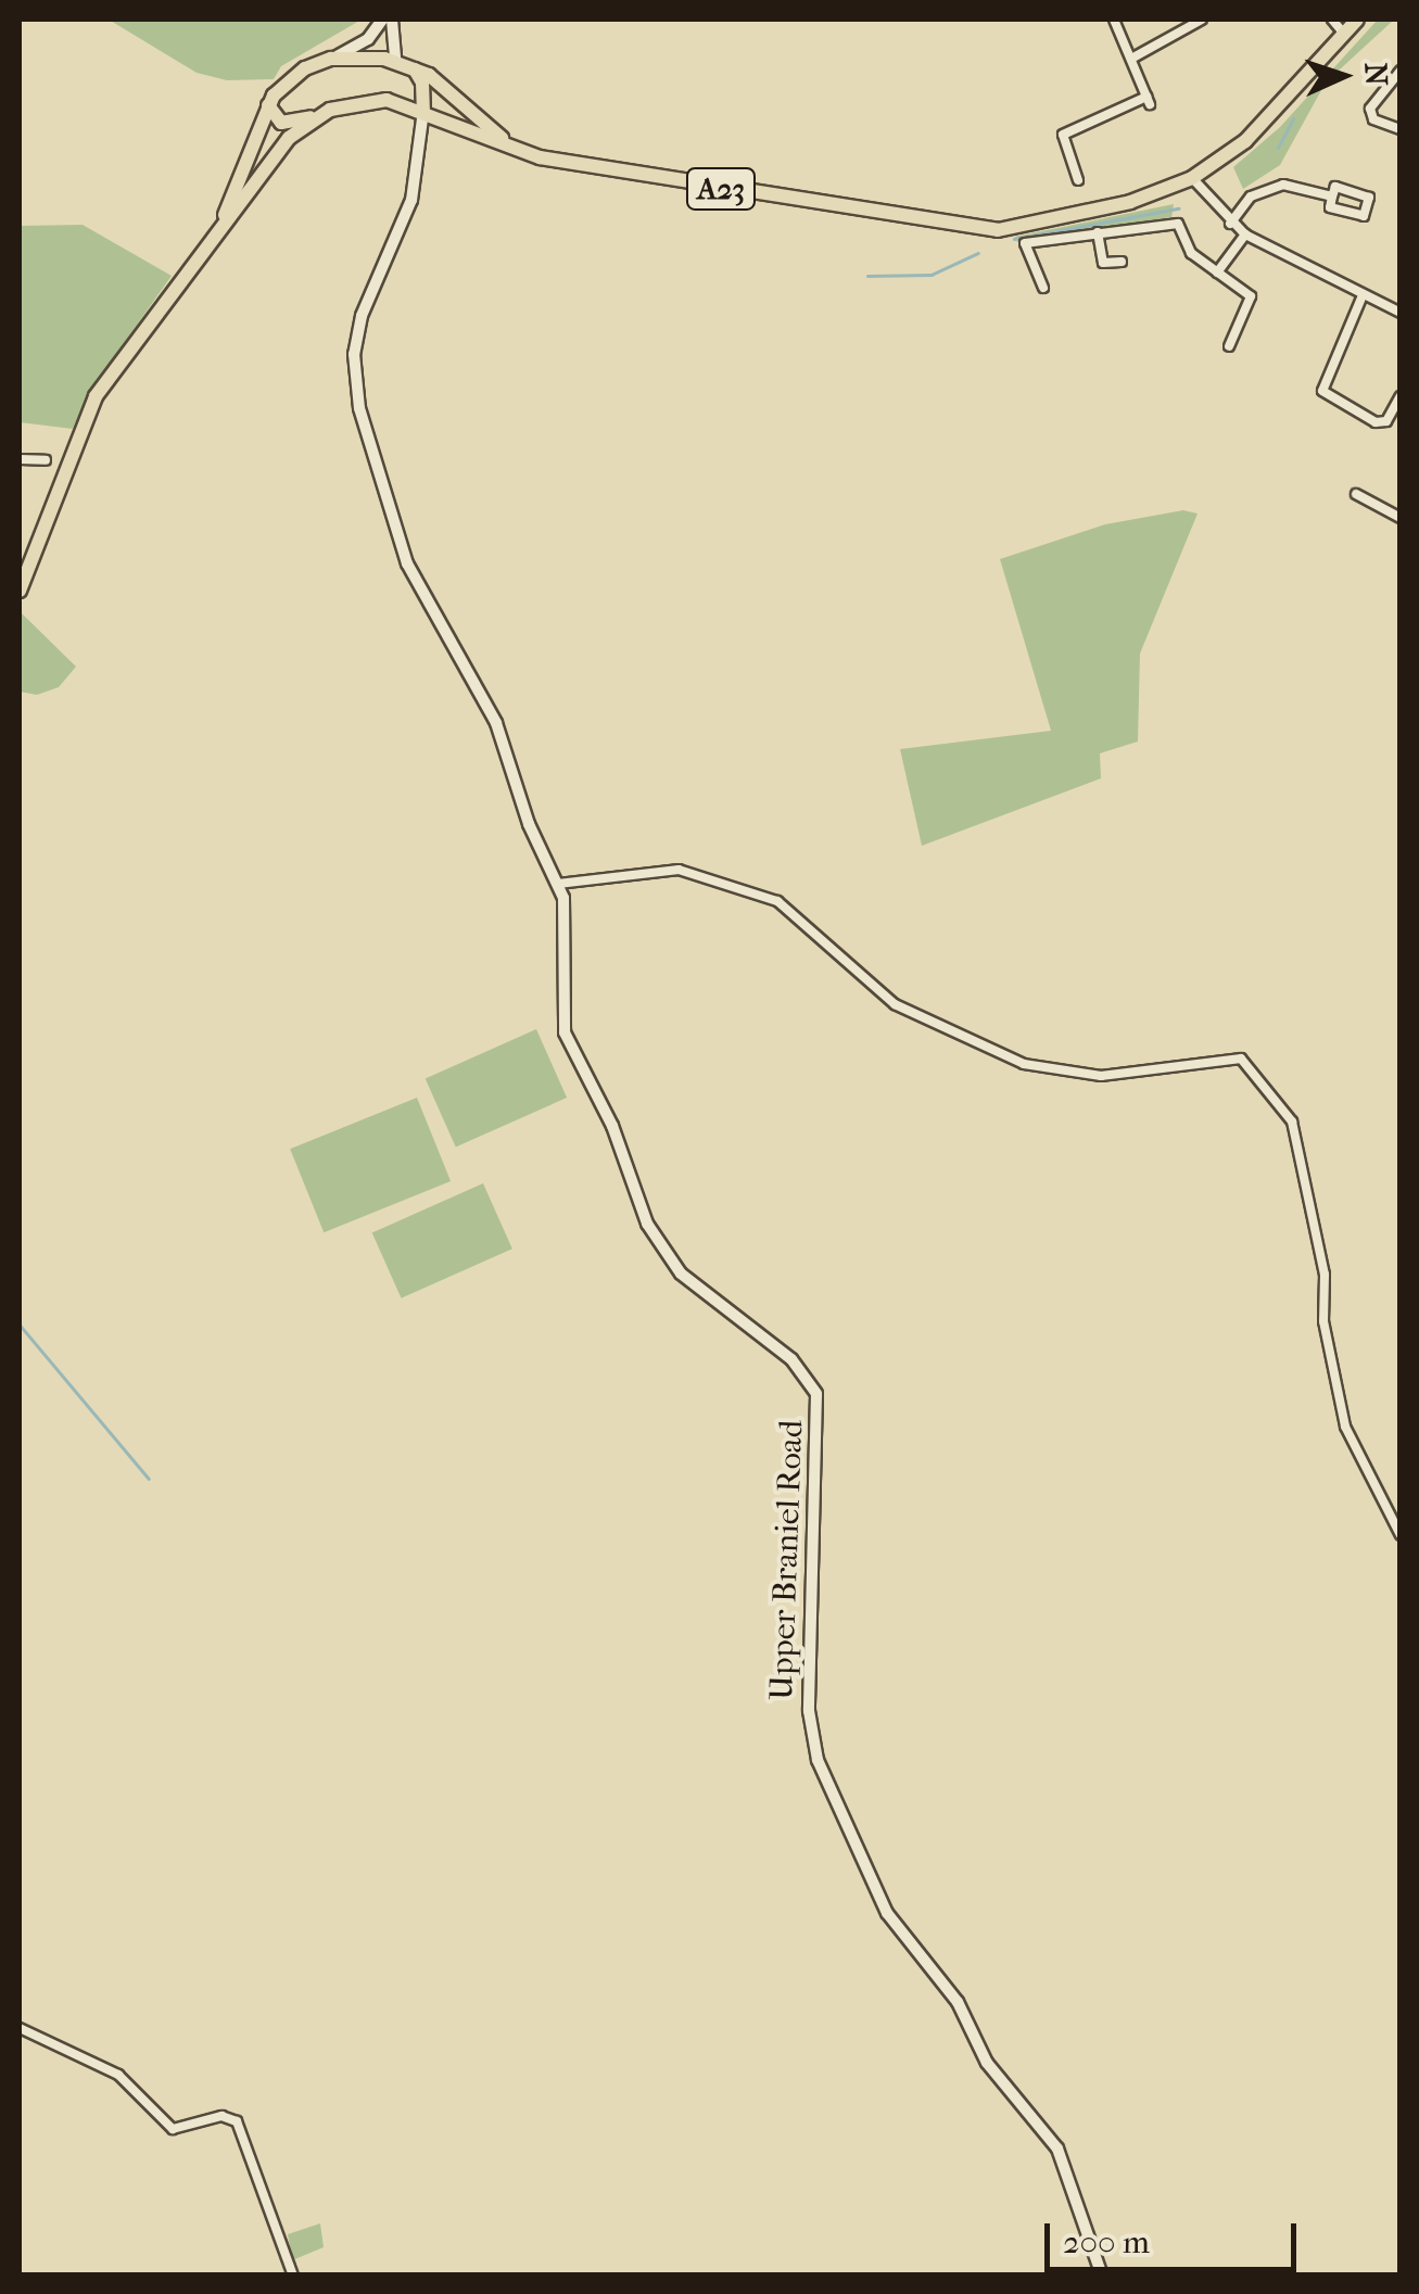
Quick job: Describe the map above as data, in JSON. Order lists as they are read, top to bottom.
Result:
{
  "streets": {
    "main road": ["A23"],
    "street": ["Upper Braniel Road"]
  },
  "crossings": [
    ["A23", "Upper Braniel Road"]
  ],
  "scale_bar": "200 m",
  "north": "right"
}
